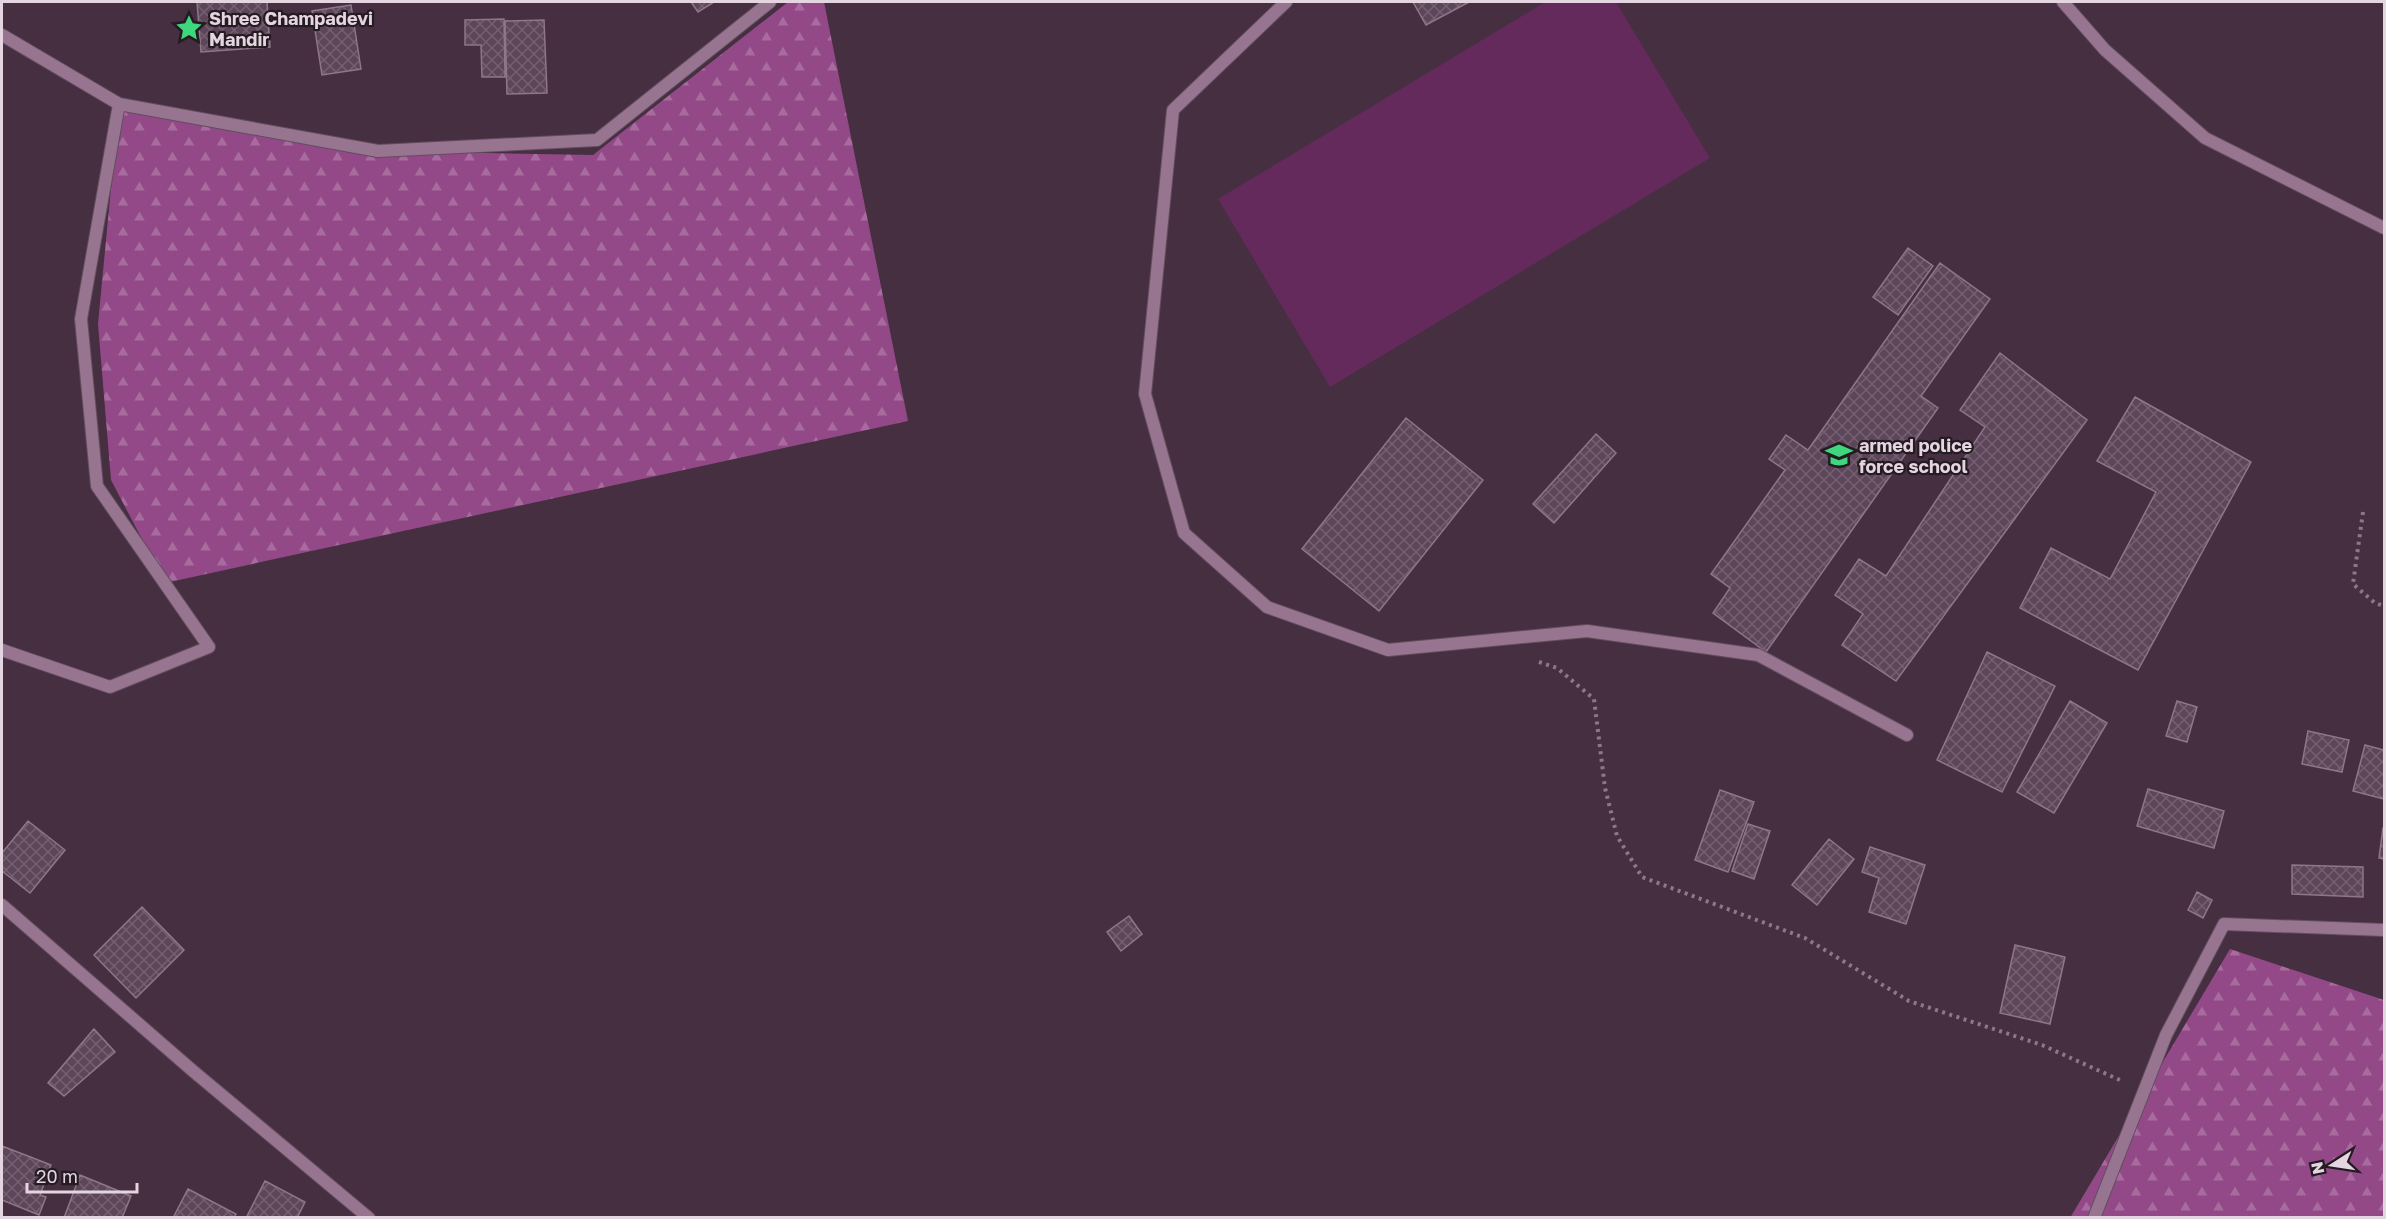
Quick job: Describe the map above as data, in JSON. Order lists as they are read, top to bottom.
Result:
{
  "places": {
    "place": ["Shree Champadevi Mandir"],
    "school or university": ["armed police force school"]
  },
  "scale_bar": "20 m",
  "north": "left"
}
